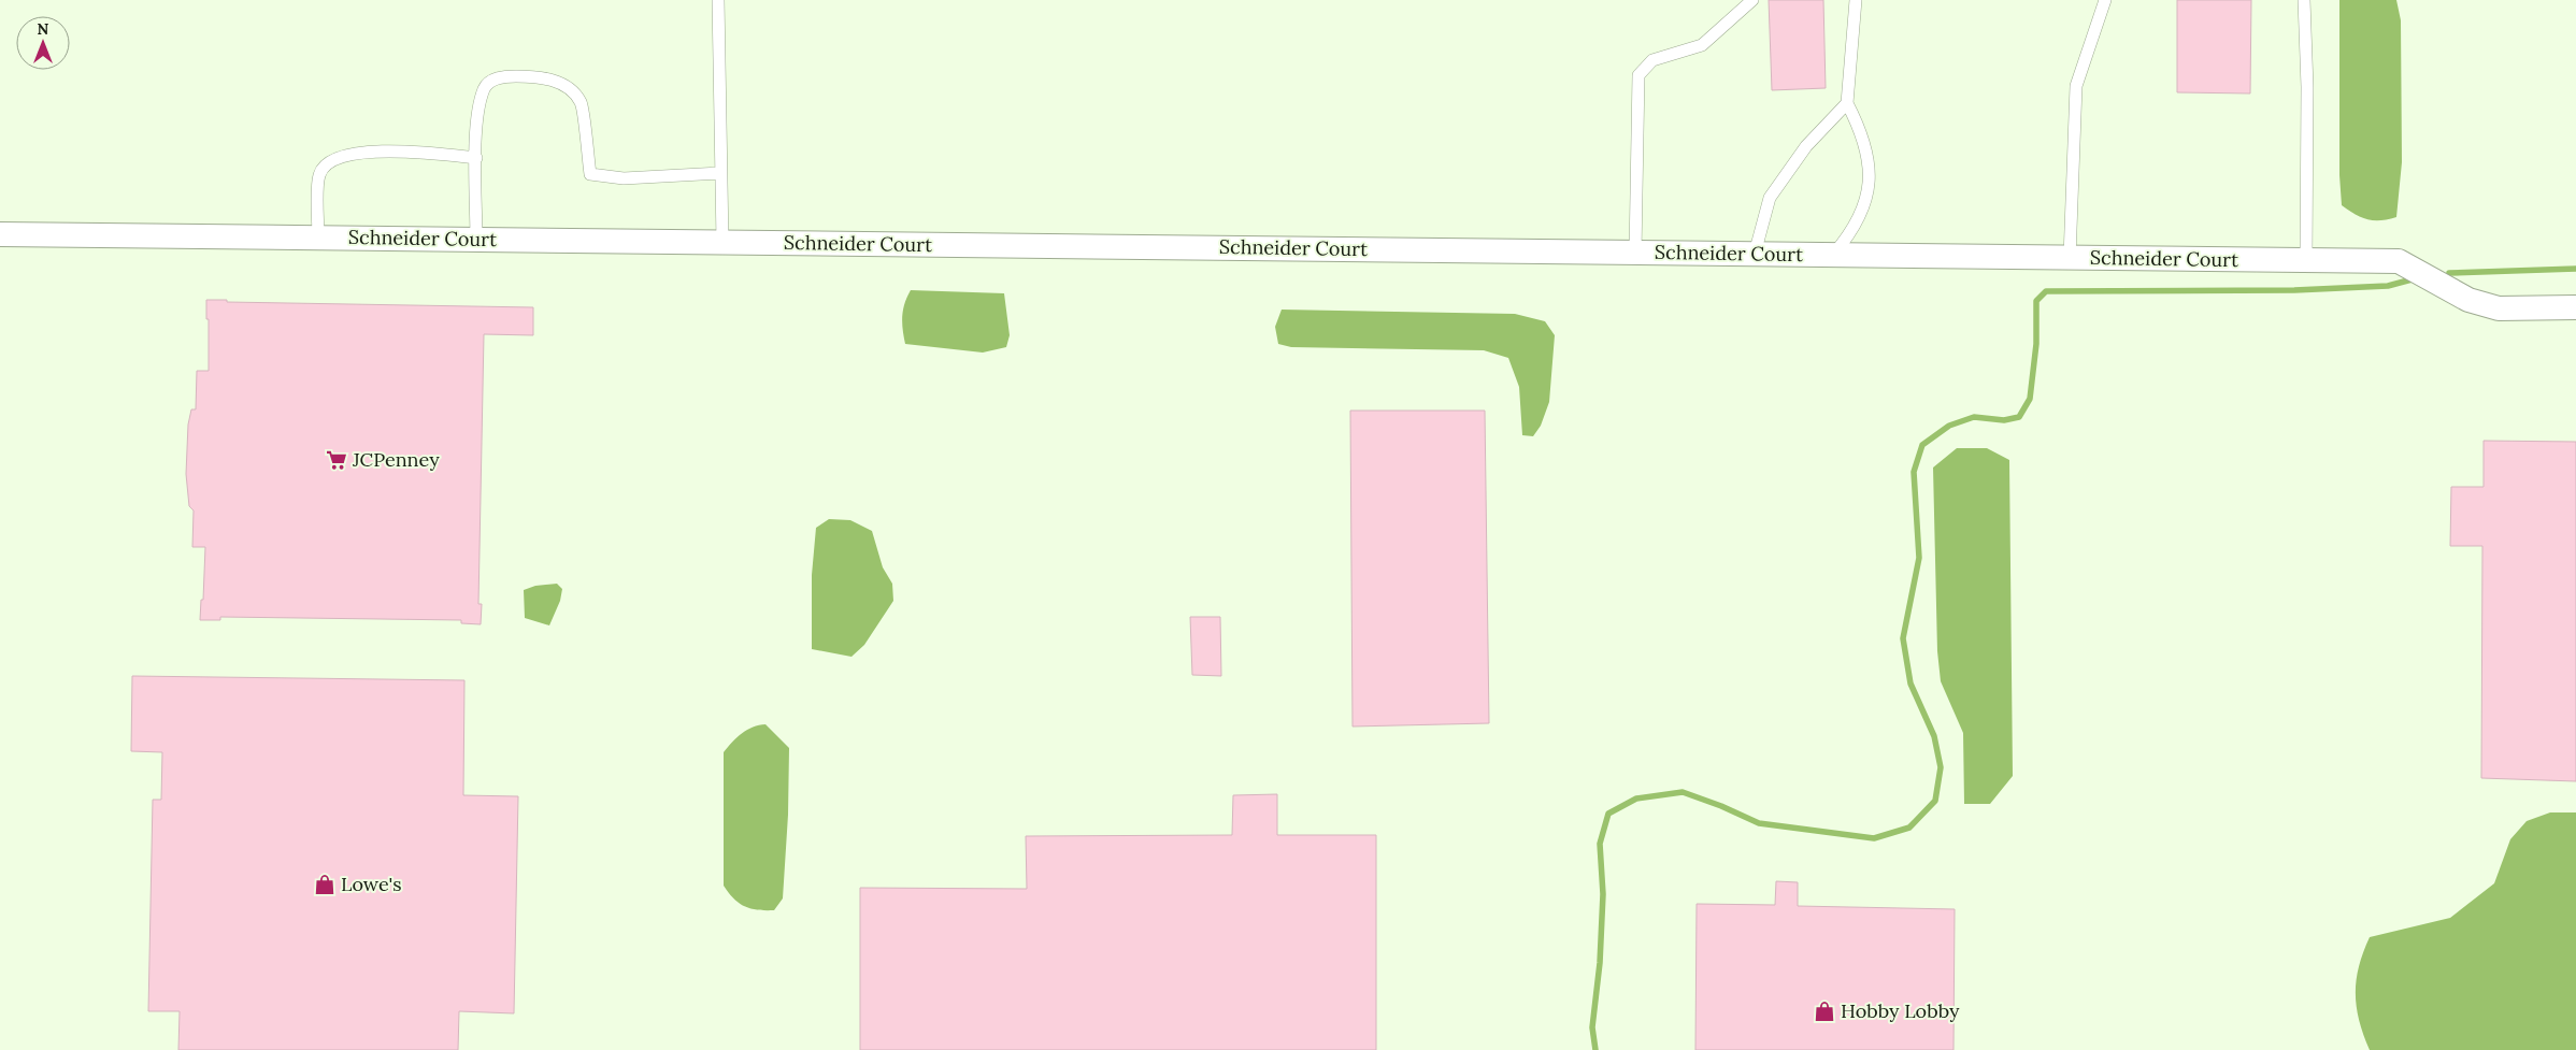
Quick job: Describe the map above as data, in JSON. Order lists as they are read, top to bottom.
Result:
{
  "streets": {
    "street": ["Schneider Court"]
  },
  "places": {
    "supermarket": ["JCPenney"],
    "shop": ["Lowe's", "Hobby Lobby"]
  },
  "north": "top"
}
